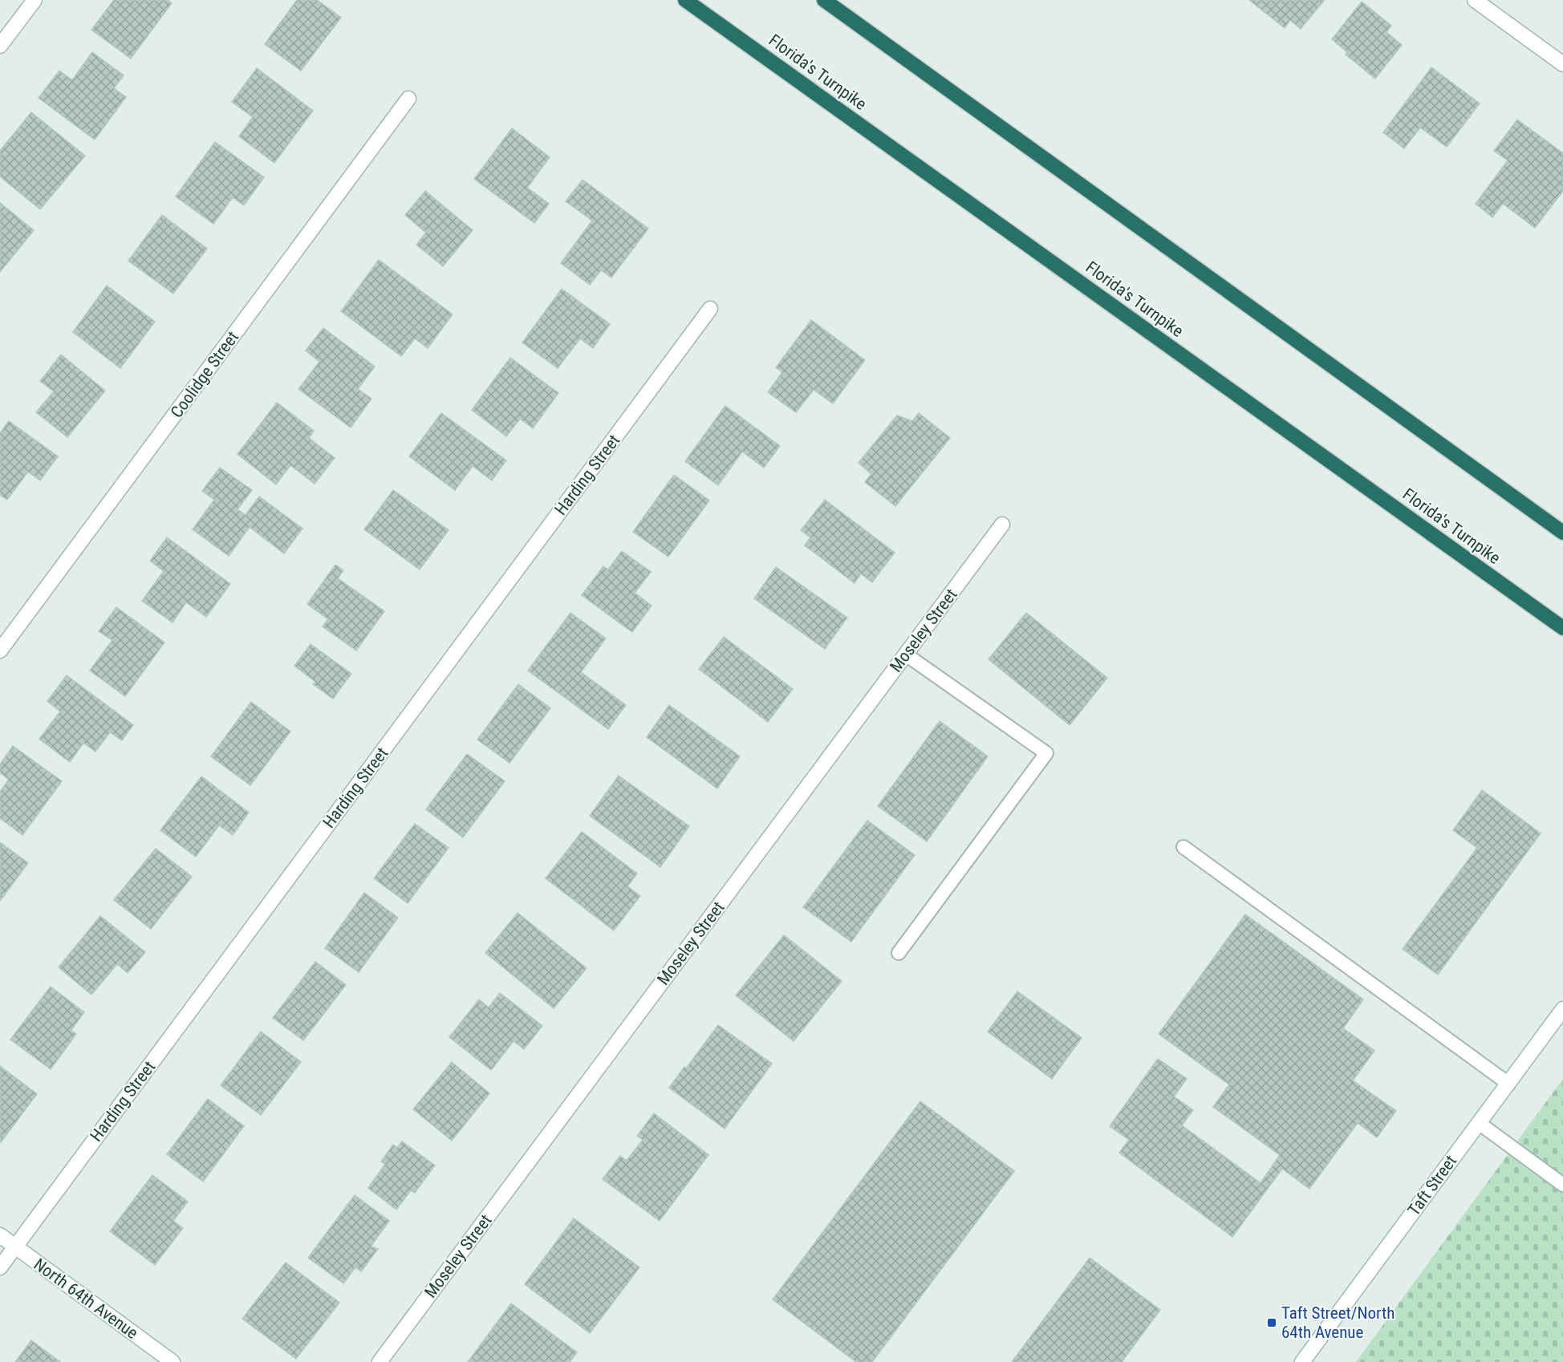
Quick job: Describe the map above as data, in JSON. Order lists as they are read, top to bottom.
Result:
{
  "streets": {
    "highway": ["Florida's Turnpike"],
    "street": [
      "Coolidge Street",
      "Harding Street",
      "Moseley Street",
      "Taft Street",
      "North 64th Avenue"
    ]
  },
  "crossings": [
    ["Harding Street", "North 64th Avenue"]
  ],
  "places": {
    "transit": ["Taft Street/North 64th Avenue"]
  }
}
